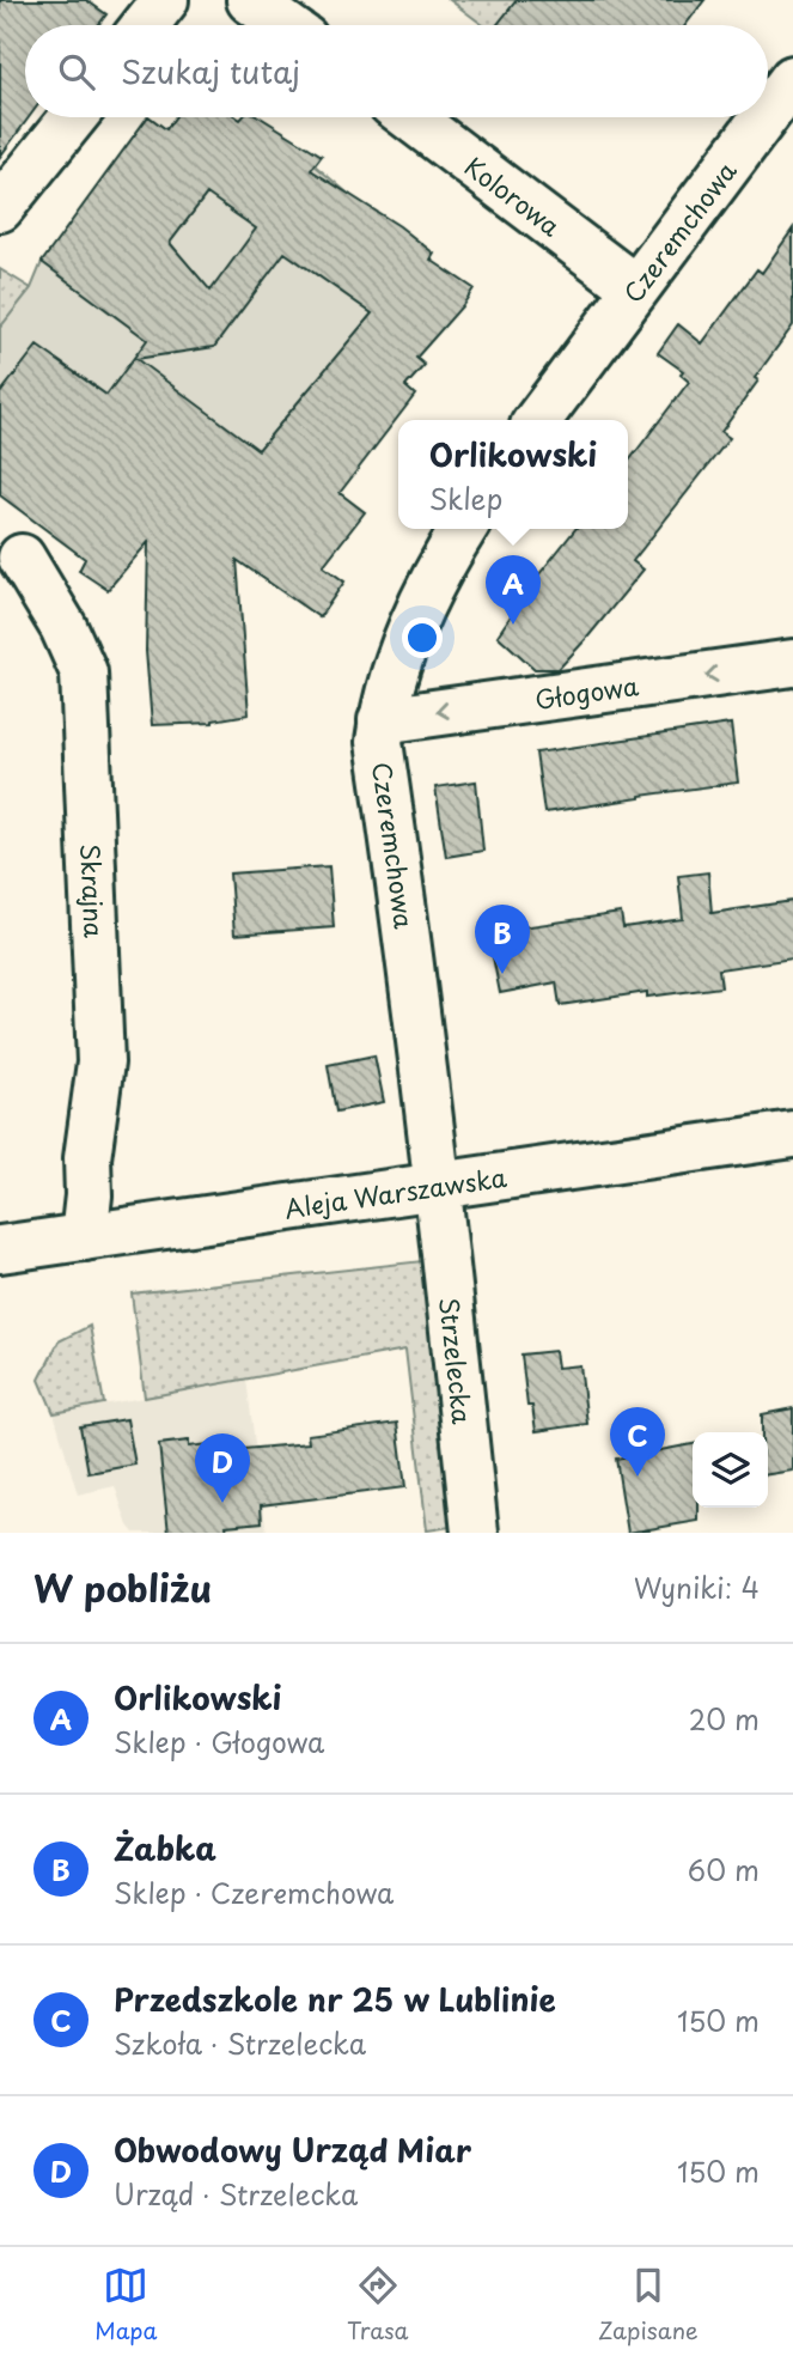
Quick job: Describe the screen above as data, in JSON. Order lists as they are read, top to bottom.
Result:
{
  "streets": {
    "street": [
      "Kolorowa",
      "Czeremchowa",
      "Głogowa",
      "Skrajna",
      "Aleja Warszawska",
      "Strzelecka"
    ]
  },
  "crossings": [
    ["Kolorowa", "Czeremchowa"],
    ["Czeremchowa", "Głogowa"],
    ["Czeremchowa", "Aleja Warszawska"],
    ["Czeremchowa", "Strzelecka"],
    ["Skrajna", "Aleja Warszawska"],
    ["Aleja Warszawska", "Strzelecka"]
  ],
  "one_way": ["Głogowa"],
  "page": {
    "search": "Szukaj tutaj",
    "popup": ["Orlikowski", "Sklep"],
    "pins": [
      "A",
      "B",
      "C",
      "D"
    ],
    "heading": ["W pobliżu", "Wyniki: 4"],
    "list": [
      {
        "mark": "A",
        "name": "Orlikowski",
        "note": "Sklep · Głogowa",
        "value": "20 m"
      },
      {
        "mark": "B",
        "name": "Żabka",
        "note": "Sklep · Czeremchowa",
        "value": "60 m"
      },
      {
        "mark": "C",
        "name": "Przedszkole nr 25 w Lublinie",
        "note": "Szkoła · Strzelecka",
        "value": "150 m"
      },
      {
        "mark": "D",
        "name": "Obwodowy Urząd Miar",
        "note": "Urząd · Strzelecka",
        "value": "150 m"
      }
    ],
    "nav": ["Mapa", "Trasa", "Zapisane"]
  }
}
